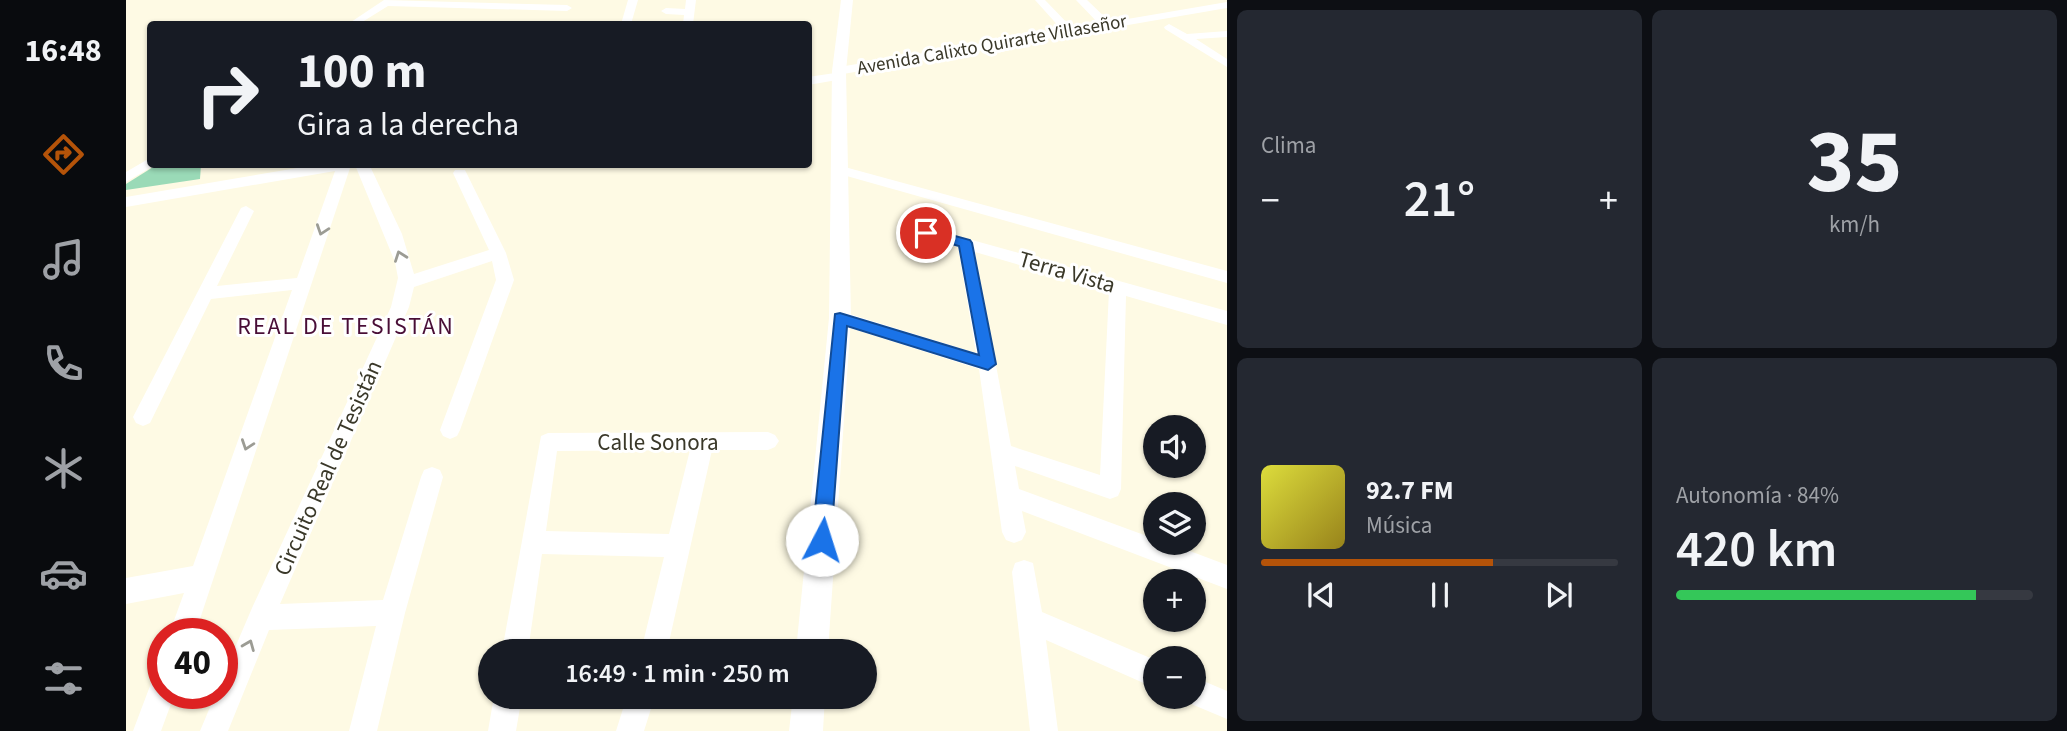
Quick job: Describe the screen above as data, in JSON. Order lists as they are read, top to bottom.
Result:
{
  "streets": {
    "street": [
      "Avenida Calixto Quirarte Villaseñor",
      "Terra Vista",
      "Calle Sonora",
      "Circuito Real de Tesistán"
    ]
  },
  "districts": ["REAL DE TESISTÁN"],
  "page": {
    "tabs": "16:48",
    "tile": [
      "Clima",
      ["35", "km/h"],
      ["Autonomía · 84%", "420 km"]
    ],
    "turn": ["100 m", "Gira a la derecha"],
    "heat": ["−", "21°", "+"],
    "map_buttons": ["+", "−"],
    "song": ["92.7 FM", "Música"],
    "limit": "40",
    "trip": "16:49 · 1 min · 250 m"
  }
}
